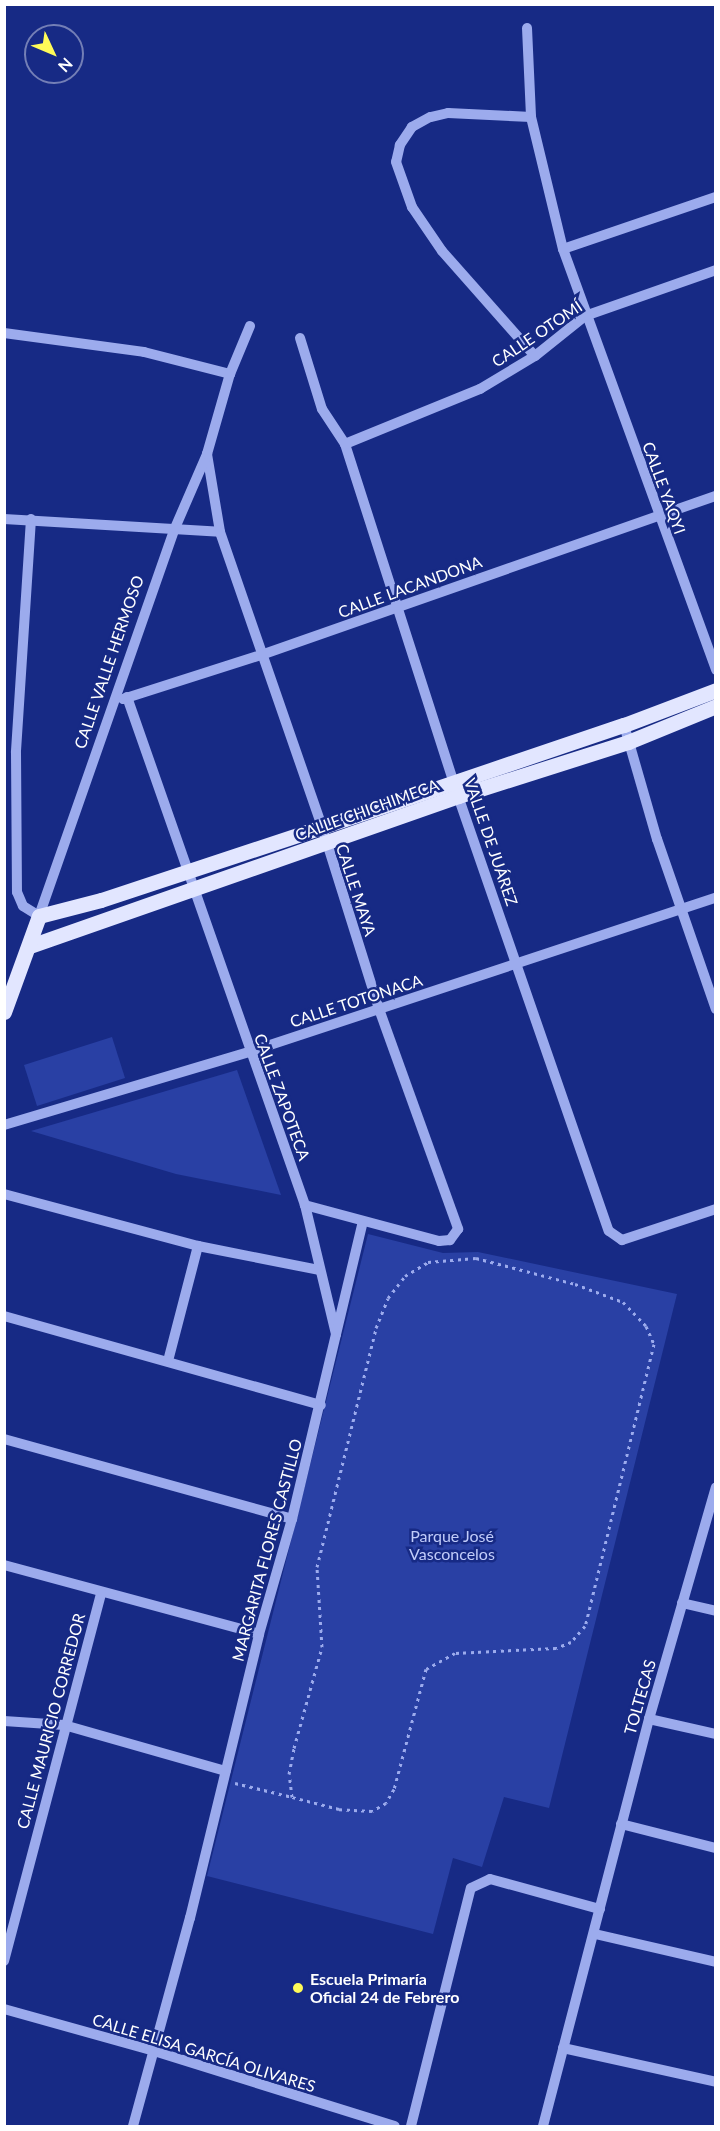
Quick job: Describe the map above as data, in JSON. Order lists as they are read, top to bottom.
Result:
{
  "streets": {
    "main road": ["CALLE VALLE HERMOSO", "CALLE CHICHIMECA"],
    "street": [
      "CALLE OTOMÍ",
      "CALLE YAQYI",
      "CALLE LACANDONA",
      "VALLE DE JUÁREZ",
      "CALLE MAYA",
      "CALLE TOTONACA",
      "CALLE ZAPOTECA",
      "MARGARITA FLORES CASTILLO",
      "TOLTECAS",
      "CALLE MAURICIO CORREDOR",
      "CALLE ELISA GARCÍA OLIVARES"
    ]
  },
  "crossings": [
    ["CALLE OTOMÍ", "CALLE YAQYI"],
    ["CALLE OTOMÍ", "VALLE DE JUÁREZ"],
    ["CALLE YAQYI", "CALLE LACANDONA"],
    ["CALLE LACANDONA", "CALLE VALLE HERMOSO"],
    ["CALLE LACANDONA", "VALLE DE JUÁREZ"],
    ["CALLE LACANDONA", "CALLE MAYA"],
    ["CALLE LACANDONA", "CALLE ZAPOTECA"],
    ["CALLE VALLE HERMOSO", "CALLE CHICHIMECA"],
    ["CALLE VALLE HERMOSO", "CALLE MAYA"],
    ["CALLE CHICHIMECA", "VALLE DE JUÁREZ"],
    ["CALLE CHICHIMECA", "CALLE MAYA"],
    ["CALLE CHICHIMECA", "CALLE ZAPOTECA"],
    ["VALLE DE JUÁREZ", "CALLE TOTONACA"],
    ["CALLE MAYA", "CALLE TOTONACA"],
    ["CALLE MAYA", "MARGARITA FLORES CASTILLO"],
    ["CALLE TOTONACA", "CALLE ZAPOTECA"],
    ["CALLE ZAPOTECA", "MARGARITA FLORES CASTILLO"],
    ["MARGARITA FLORES CASTILLO", "CALLE ELISA GARCÍA OLIVARES"]
  ],
  "parks": ["Parque José Vasconcelos"],
  "places": ["Escuela Primaría Oficial 24 de Febrero"],
  "north": "bottom right"
}
